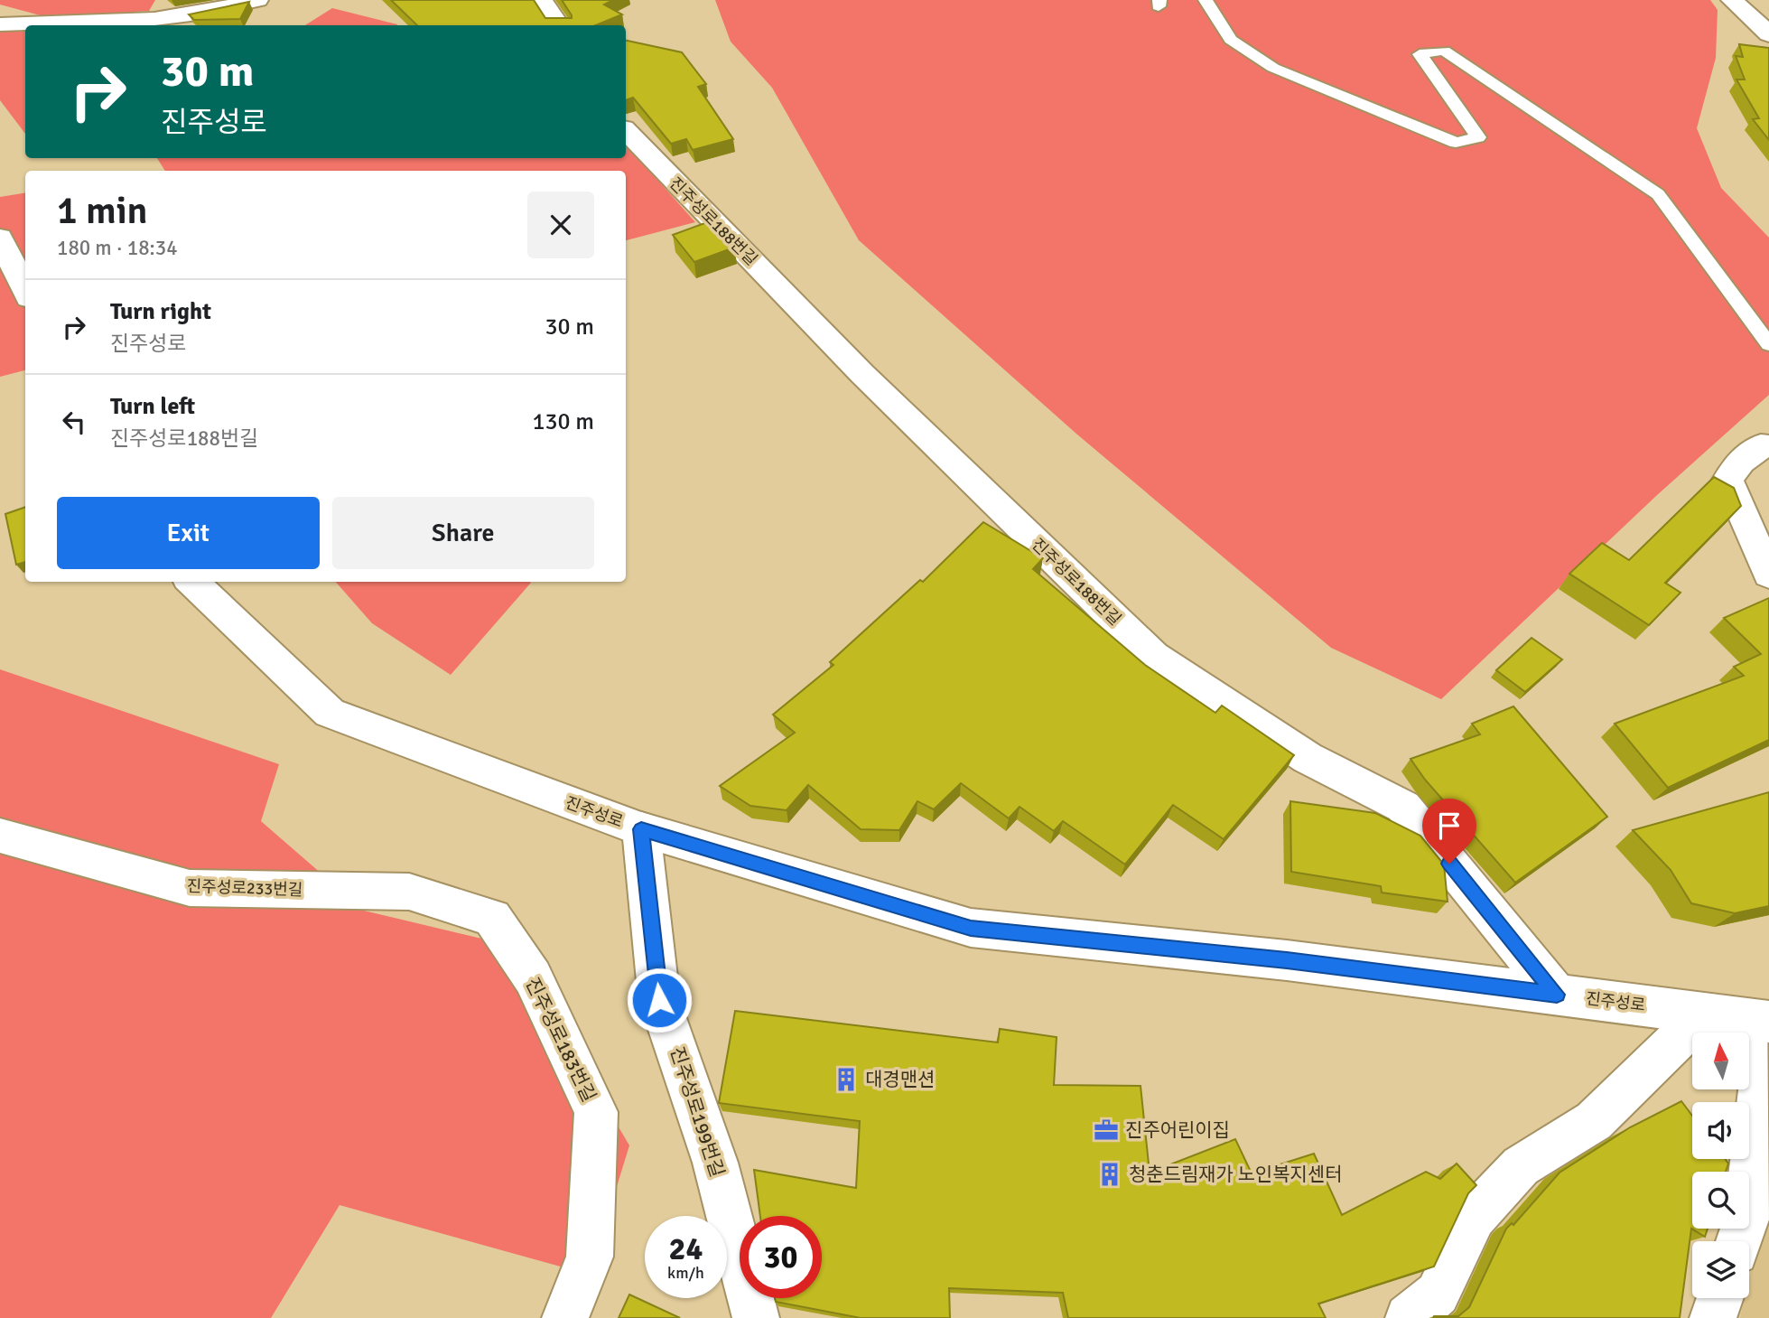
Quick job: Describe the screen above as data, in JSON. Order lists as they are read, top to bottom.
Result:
{
  "streets": {
    "street": [
      "진주성로188번길",
      "진주성로",
      "진주성로233번길",
      "진주성로183번길",
      "진주성로199번길"
    ]
  },
  "crossings": [
    ["진주성로188번길", "진주성로"],
    ["진주성로", "진주성로199번길"],
    ["진주성로233번길", "진주성로183번길"]
  ],
  "places": {
    "building": ["대경맨션", "청춘드림재가 노인복지센터"],
    "office": ["진주어린이집"]
  },
  "north": "top",
  "page": {
    "turn": ["30 m", "진주성로"],
    "heading": ["1 min", "180 m · 18:34"],
    "list": [
      {
        "name": "Turn right",
        "note": "진주성로",
        "value": "30 m"
      },
      {
        "name": "Turn left",
        "note": "진주성로188번길",
        "value": "130 m"
      }
    ],
    "buttons": ["Exit", "Share"],
    "speed": "24 km/h",
    "limit": "30"
  }
}
